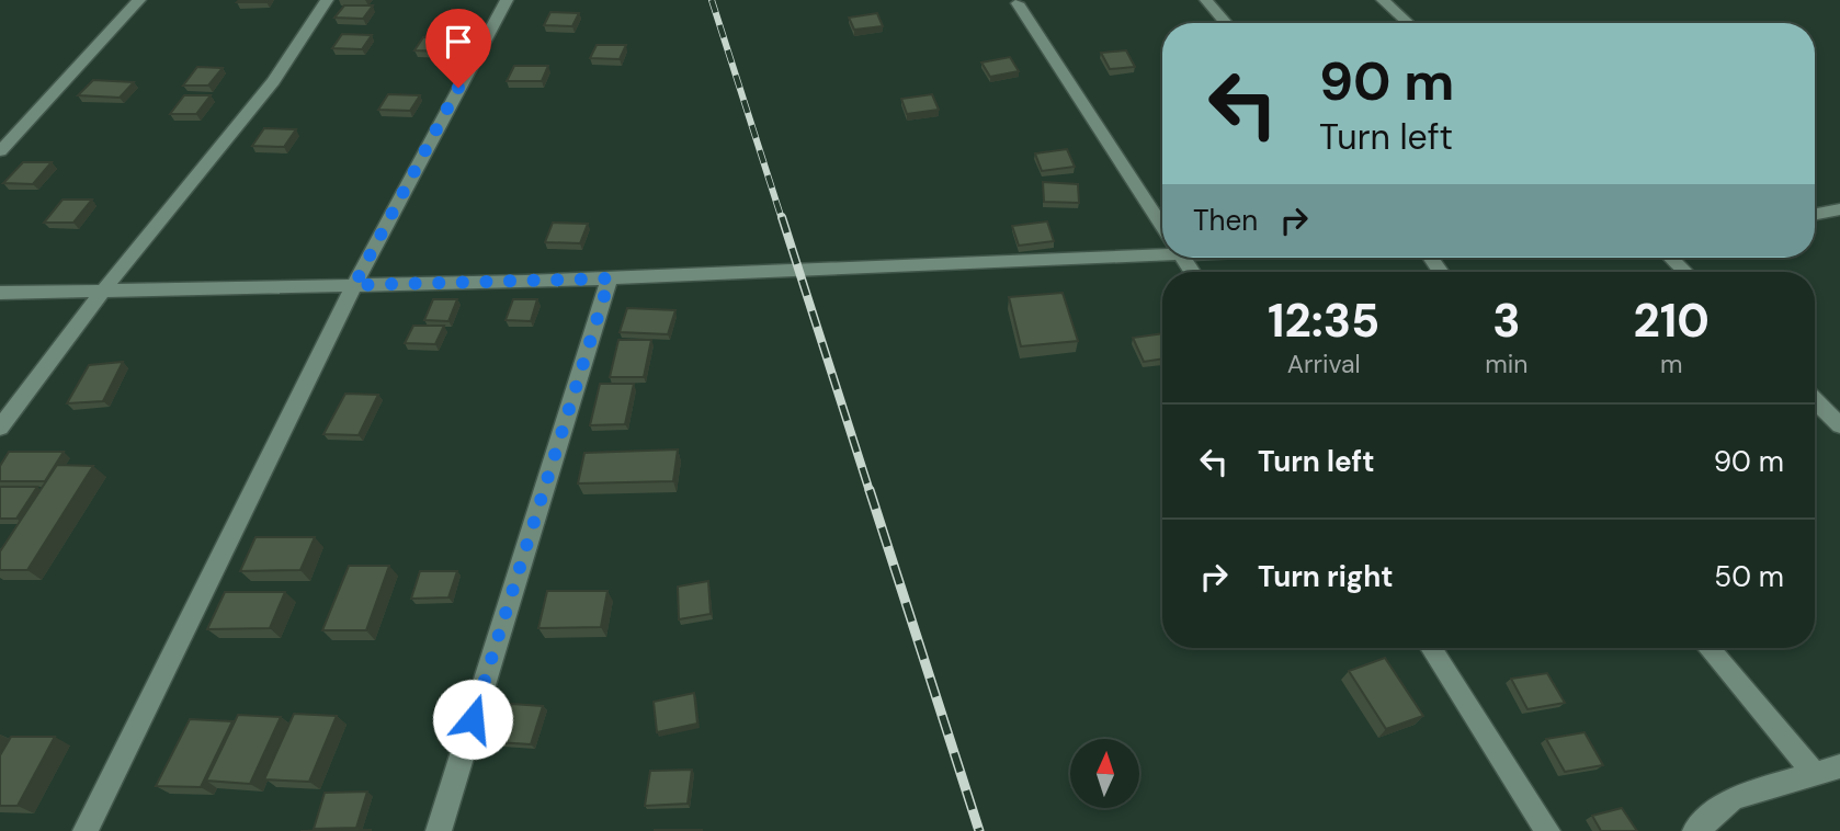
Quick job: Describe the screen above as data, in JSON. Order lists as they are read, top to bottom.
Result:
{
  "north": "top",
  "page": {
    "turn": ["90 m", "Turn left"],
    "then": "Then",
    "eta": [
      "12:35",
      "Arrival",
      "3",
      "min",
      "210",
      "m"
    ],
    "list": [
      {
        "name": "Turn left",
        "value": "90 m"
      },
      {
        "name": "Turn right",
        "value": "50 m"
      }
    ]
  }
}
